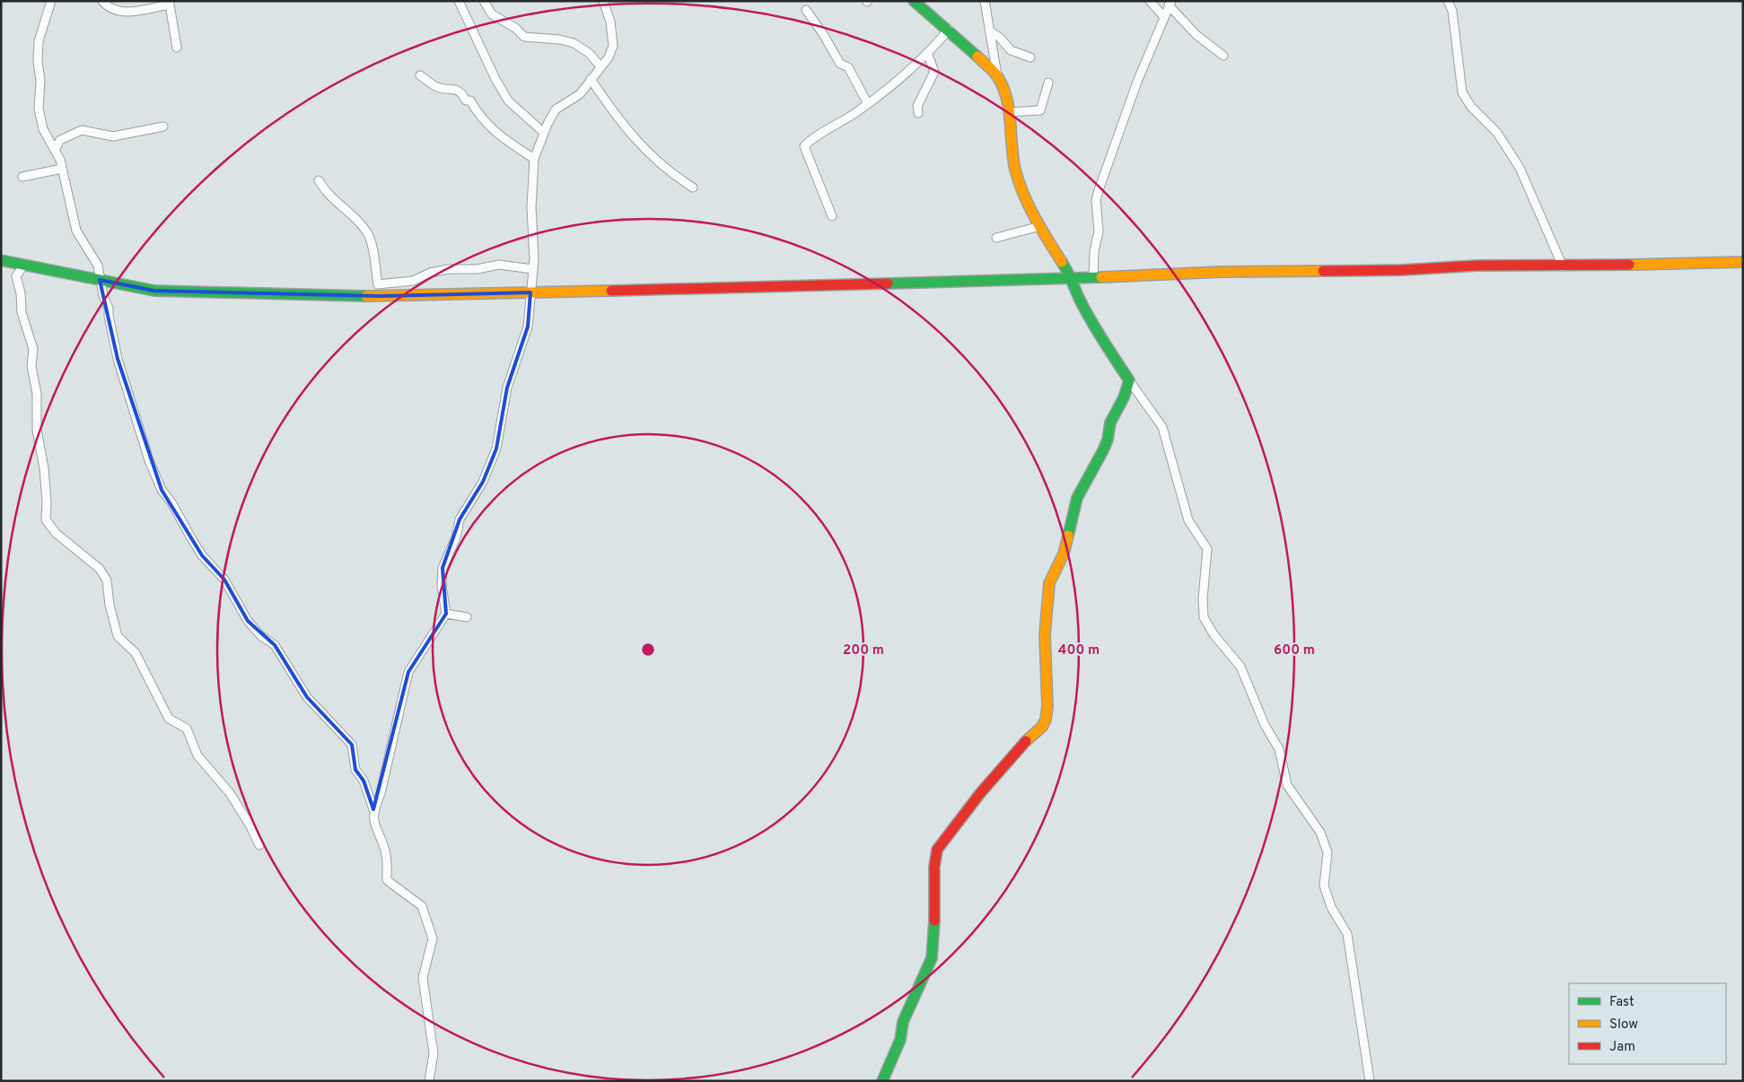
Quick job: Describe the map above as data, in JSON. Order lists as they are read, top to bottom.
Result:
{
  "legend": ["Fast", "Slow", "Jam"],
  "rings": ["200 m", "400 m", "600 m"]
}
